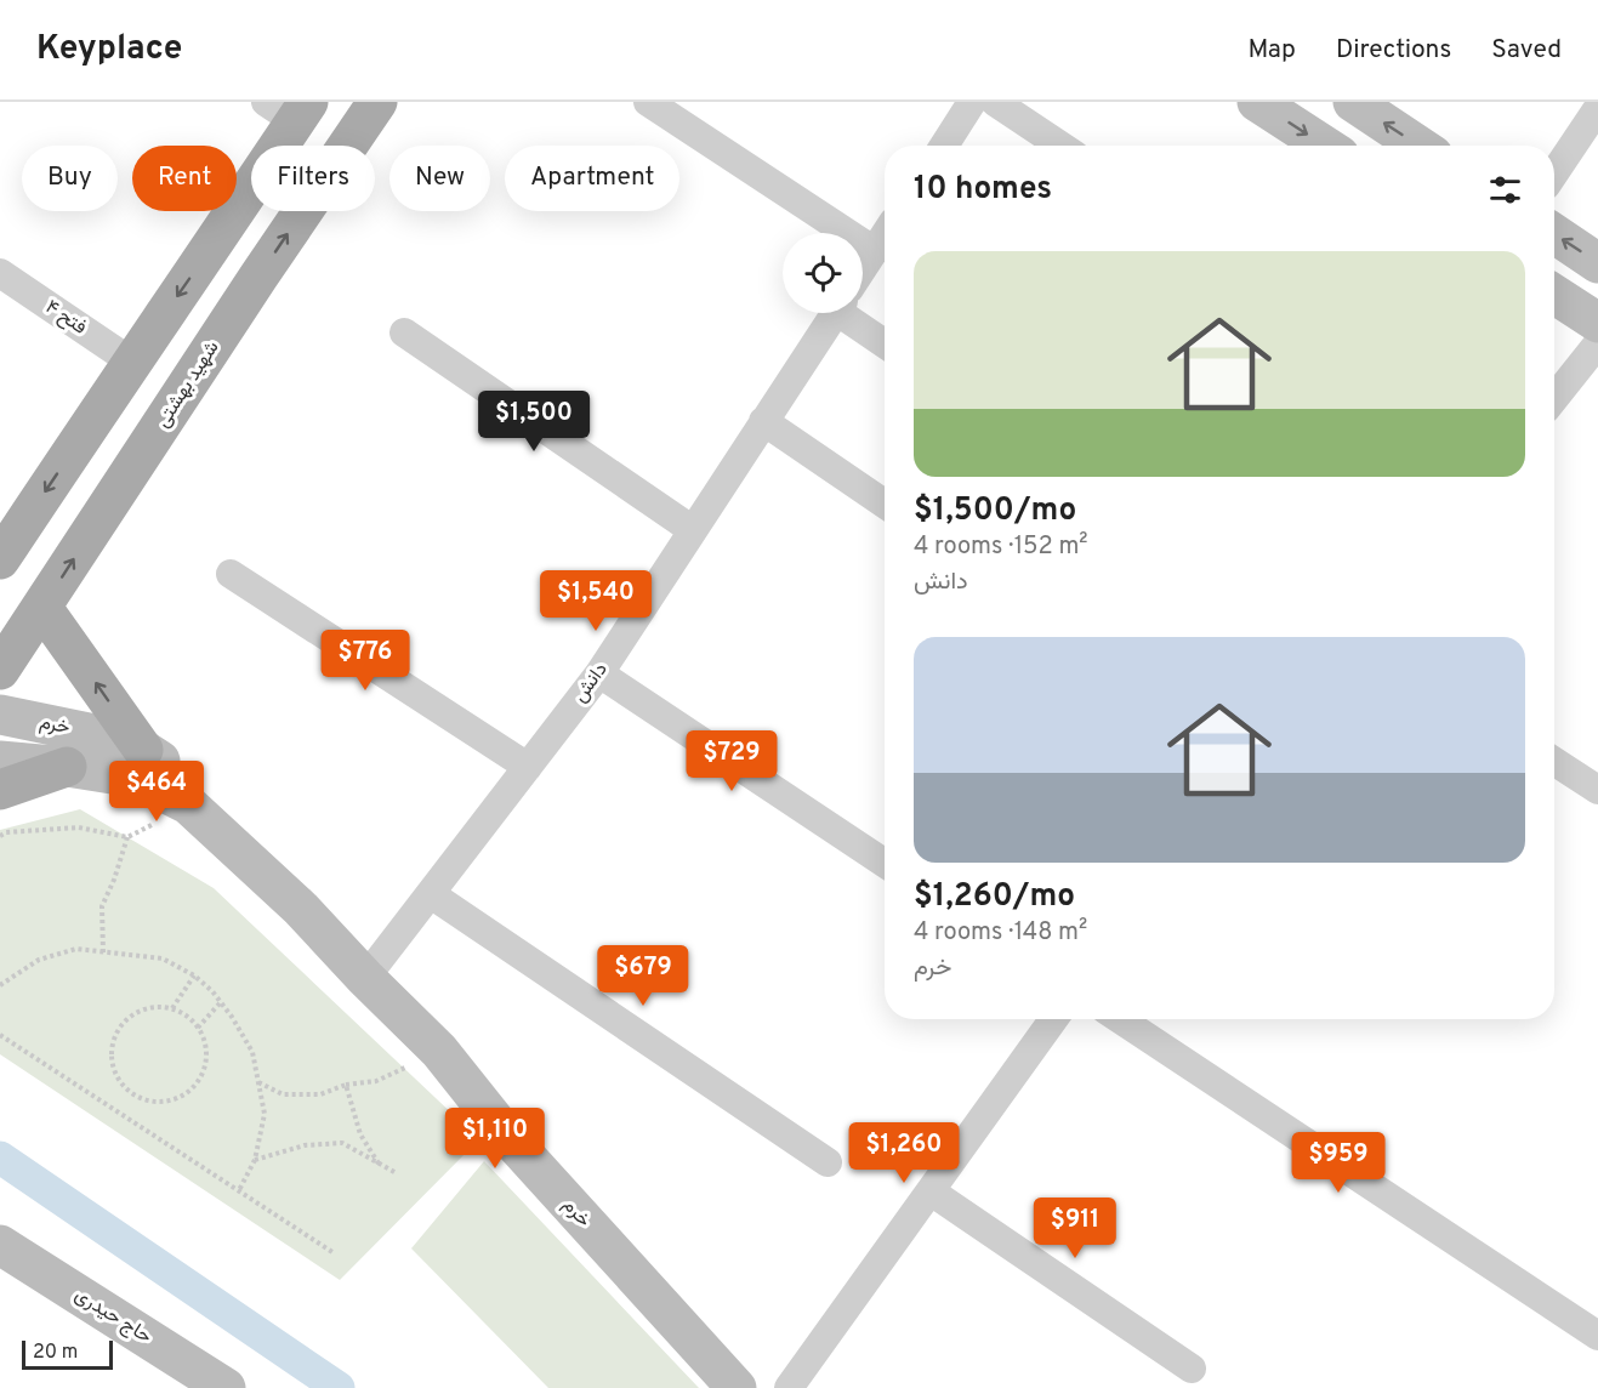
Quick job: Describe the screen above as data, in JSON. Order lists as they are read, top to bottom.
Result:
{
  "streets": {
    "main road": ["شهید بهشتی"],
    "street": [
      "فتح ۴",
      "دانش",
      "خرم",
      "حاج حیدری"
    ]
  },
  "crossings": [
    ["دانش", "خرم"]
  ],
  "scale_bar": "20 m",
  "page": {
    "header": "Keyplace",
    "nav": ["Map", "Directions", "Saved"],
    "chip": [
      "Buy",
      "Rent",
      "Filters",
      "New",
      "Apartment"
    ],
    "heading": "10 homes",
    "list": [
      {
        "name": "$1,500/mo",
        "note": "4 rooms · 152 m² · دانش"
      },
      {
        "name": "$1,260/mo",
        "note": "4 rooms · 148 m² · خرم"
      }
    ],
    "price": [
      "$1,500",
      "$1,540",
      "$776",
      "$729",
      "$464",
      "$679",
      "$1,110",
      "$1,260",
      "$959",
      "$911"
    ],
    "scale": "20 m"
  }
}
